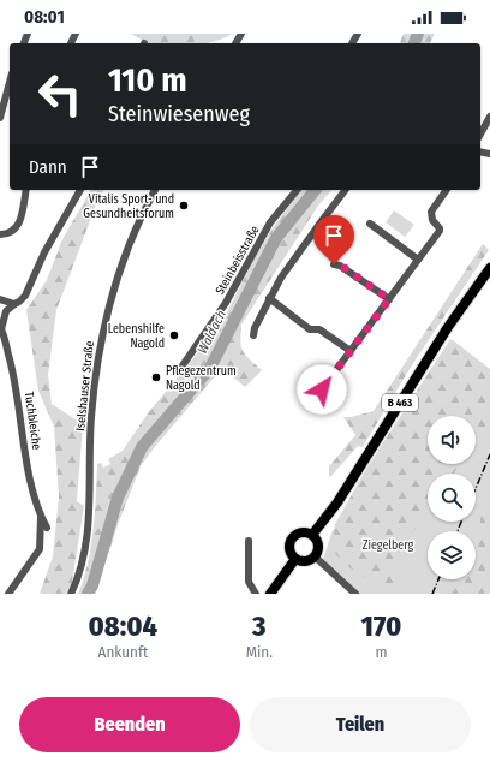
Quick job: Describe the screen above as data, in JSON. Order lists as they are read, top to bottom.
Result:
{
  "streets": {
    "main road": ["B 463"],
    "street": ["Steinbeisstraße", "Iselshauser Straße", "Tuchbleiche"]
  },
  "water": ["Waldach"],
  "parks": ["Ziegelberg"],
  "places": ["Vitalis Sport- und Gesundheitsforum", "Lebenshilfe Nagold", "Pflegezentrum Nagold"],
  "page": {
    "status": "08:01",
    "turn": ["110 m", "Steinwiesenweg"],
    "then": "Dann",
    "eta": [
      "08:04",
      "Ankunft",
      "3",
      "Min.",
      "170",
      "m"
    ],
    "buttons": ["Beenden", "Teilen"]
  }
}
